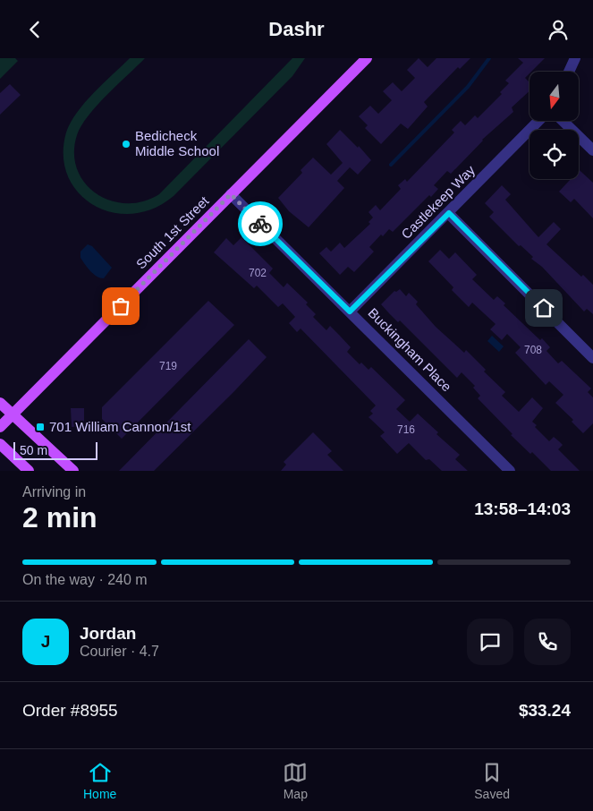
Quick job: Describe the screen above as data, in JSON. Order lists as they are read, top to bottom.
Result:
{
  "streets": {
    "main road": ["South 1st Street"],
    "street": ["Castlekeep Way", "Buckingham Place"]
  },
  "crossings": [
    ["Castlekeep Way", "Buckingham Place"],
    ["South 1st Street", "Buckingham Place"]
  ],
  "places": {
    "other": ["Bedicheck Middle School"],
    "transit": ["701 William Cannon/1st"]
  },
  "house_numbers": [
    "702",
    "708",
    "719",
    "716"
  ],
  "scale_bar": "50 m",
  "north": "bottom",
  "page": {
    "header": "Dashr",
    "scale": "50 m",
    "heading": ["2 min", "Arriving in", "13:58–14:03"],
    "panel": [
      "Jordan",
      "Courier · 4.7",
      "Order #8955",
      "$33.24"
    ],
    "bar": "On the way · 240 m",
    "round": "J",
    "tabs": ["Home", "Map", "Saved"]
  }
}
